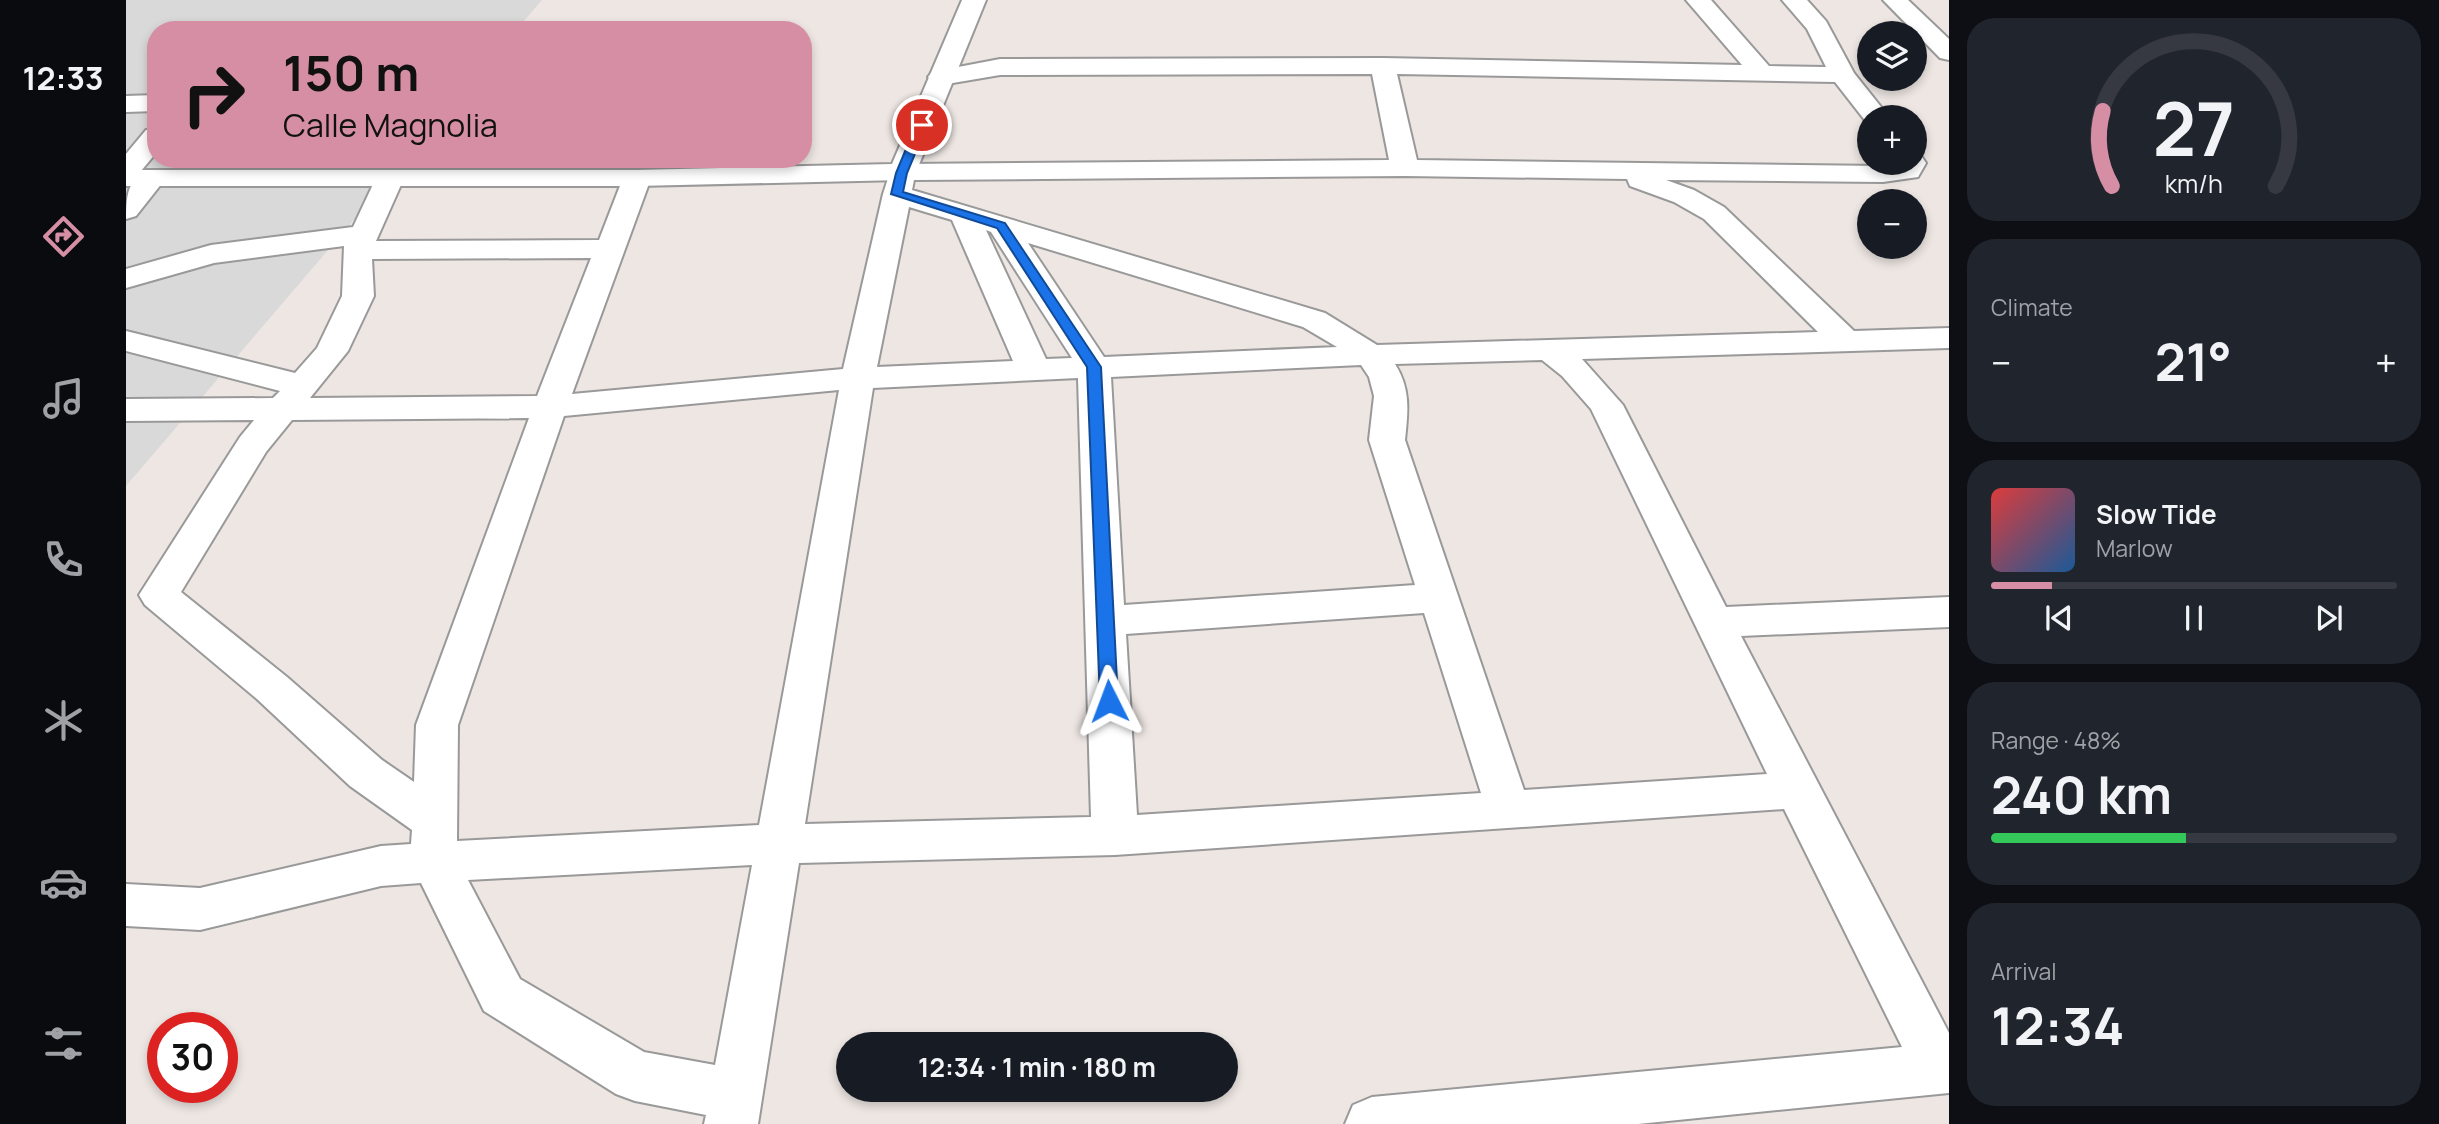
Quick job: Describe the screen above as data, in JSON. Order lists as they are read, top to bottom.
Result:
{
  "page": {
    "tabs": "12:33",
    "map_buttons": ["+", "−"],
    "turn": ["150 m", "Calle Magnolia"],
    "tile": [
      "Climate",
      ["Range · 48%", "240 km"],
      ["Arrival", "12:34"]
    ],
    "heat": ["−", "21°", "+"],
    "song": ["Slow Tide", "Marlow"],
    "limit": "30",
    "trip": "12:34 · 1 min · 180 m",
    "gauge": ["27", "km/h"]
  }
}
